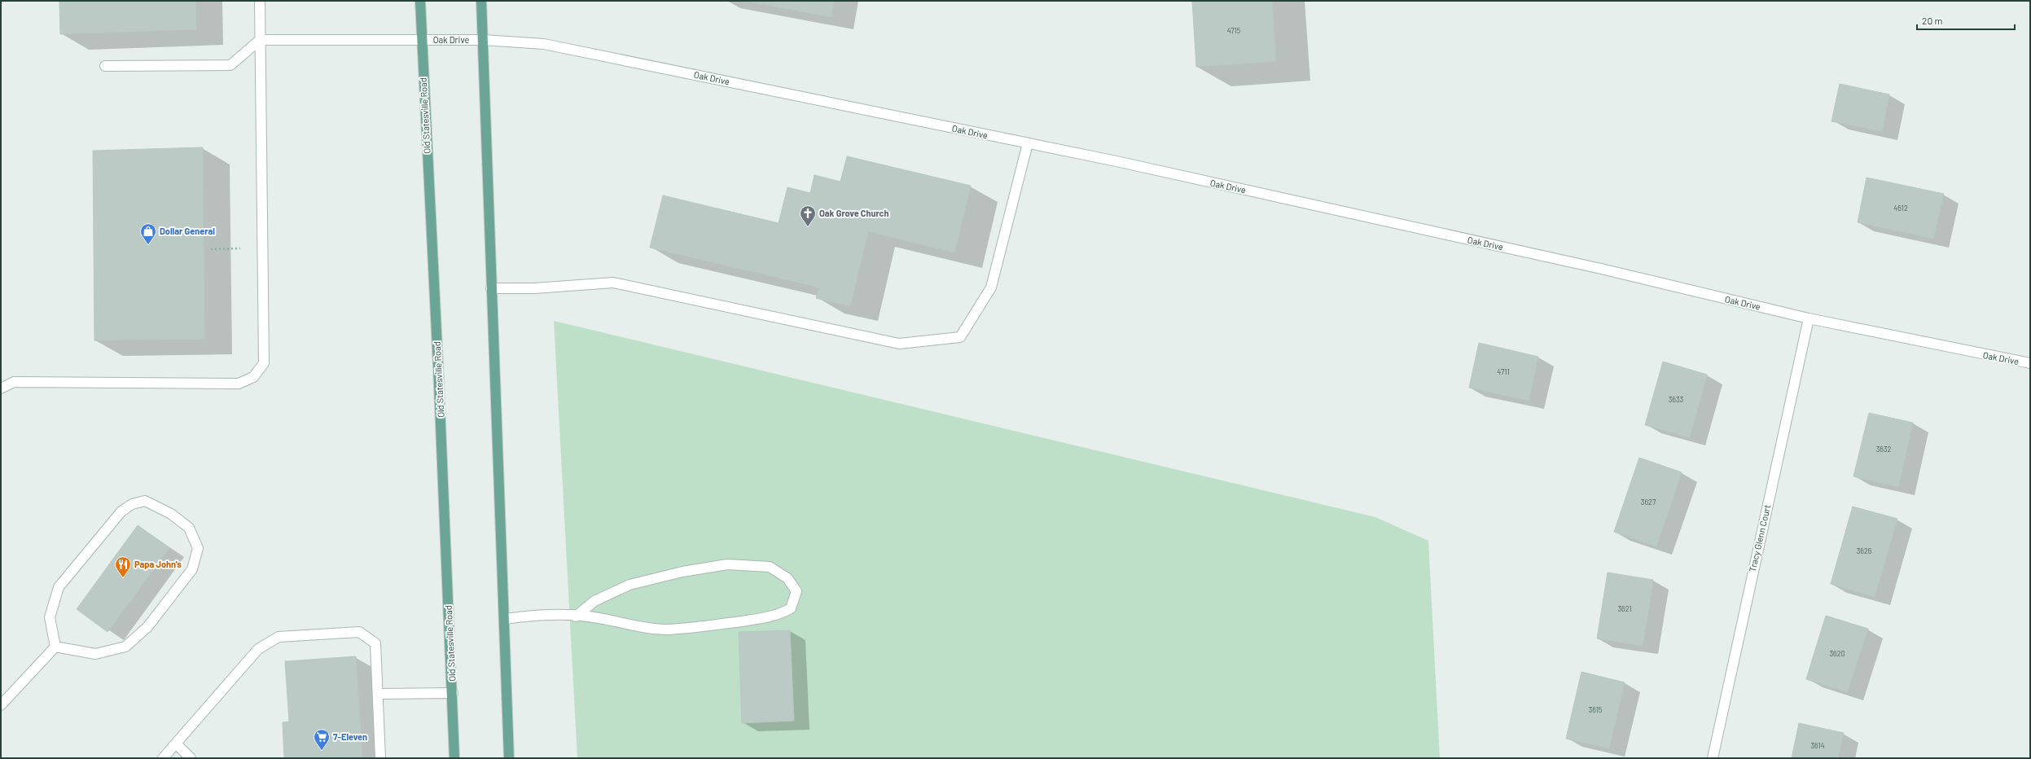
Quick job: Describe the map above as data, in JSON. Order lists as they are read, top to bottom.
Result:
{
  "streets": {
    "main road": ["Old Statesville Road"],
    "street": ["Oak Drive", "Tracy Glenn Court"]
  },
  "crossings": [
    ["Oak Drive", "Old Statesville Road"],
    ["Oak Drive", "Tracy Glenn Court"]
  ],
  "places": {
    "church": ["Oak Grove Church"],
    "shop": ["Dollar General"],
    "restaurant": ["Papa John's"],
    "supermarket": ["7-Eleven"]
  },
  "house_numbers": [
    "4715",
    "4612",
    "4711",
    "3633",
    "3632",
    "3627",
    "3626",
    "3621",
    "3620",
    "3615",
    "3614"
  ],
  "scale_bar": "20 m"
}
